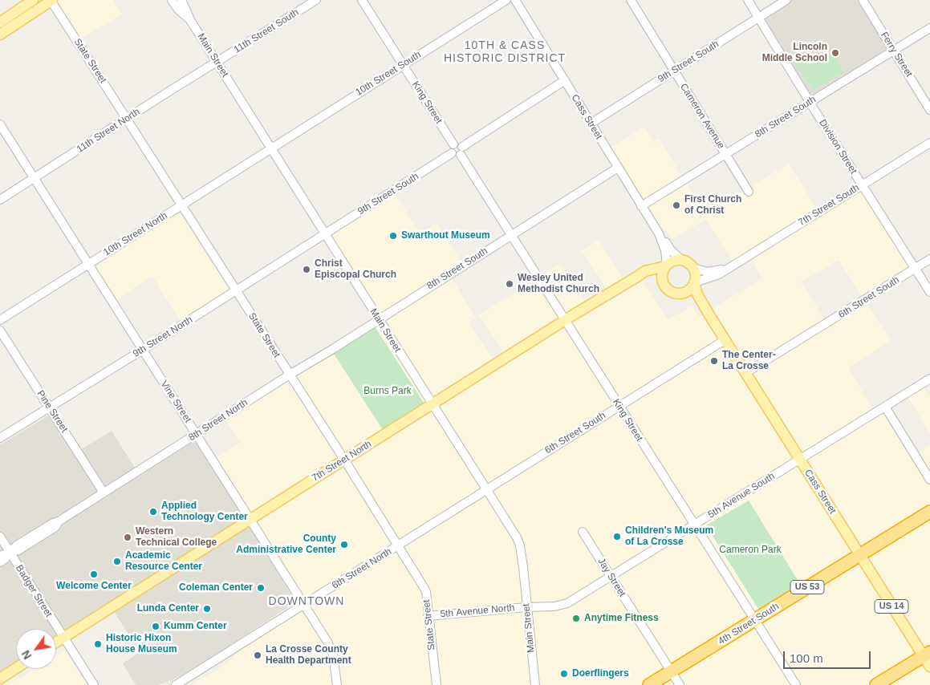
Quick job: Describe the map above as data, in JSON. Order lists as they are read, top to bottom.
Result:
{
  "streets": {
    "highway": ["US 53", "4th Street South"],
    "main road": ["Cass Street", "7th Street North", "US 14"],
    "street": [
      "11th Street South",
      "Ferry Street",
      "Main Street",
      "State Street",
      "9th Street South",
      "10th Street South",
      "King Street",
      "Cameron Avenue",
      "8th Street South",
      "11th Street North",
      "Division Street",
      "7th Street South",
      "10th Street North",
      "6th Street South",
      "9th Street North",
      "Vine Street",
      "Pine Street",
      "8th Street North",
      "5th Avenue South",
      "6th Street North",
      "Jay Street",
      "Badger Street",
      "5th Avenue North"
    ]
  },
  "crossings": [
    ["11th Street South", "Main Street"],
    ["11th Street South", "11th Street North"],
    ["Ferry Street", "8th Street South"],
    ["Main Street", "9th Street South"],
    ["Main Street", "10th Street South"],
    ["Main Street", "8th Street South"],
    ["Main Street", "11th Street North"],
    ["Main Street", "10th Street North"],
    ["Main Street", "6th Street South"],
    ["Main Street", "9th Street North"],
    ["Main Street", "8th Street North"],
    ["Main Street", "7th Street North"],
    ["Main Street", "5th Avenue South"],
    ["Main Street", "6th Street North"],
    ["Main Street", "5th Avenue North"],
    ["State Street", "11th Street North"],
    ["State Street", "10th Street North"],
    ["State Street", "9th Street North"],
    ["State Street", "8th Street North"],
    ["State Street", "7th Street North"],
    ["State Street", "6th Street North"],
    ["State Street", "5th Avenue North"],
    ["9th Street South", "King Street"],
    ["9th Street South", "Cameron Avenue"],
    ["9th Street South", "Cass Street"],
    ["9th Street South", "Division Street"],
    ["9th Street South", "9th Street North"],
    ["10th Street South", "King Street"],
    ["10th Street South", "10th Street North"],
    ["King Street", "8th Street South"],
    ["King Street", "6th Street South"],
    ["King Street", "7th Street North"],
    ["King Street", "5th Avenue South"],
    ["King Street", "4th Street South"],
    ["Cameron Avenue", "8th Street South"],
    ["Cass Street", "8th Street South"],
    ["Cass Street", "7th Street South"],
    ["Cass Street", "6th Street South"],
    ["Cass Street", "7th Street North"],
    ["Cass Street", "5th Avenue South"],
    ["Cass Street", "4th Street South"],
    ["8th Street South", "Division Street"],
    ["8th Street South", "8th Street North"],
    ["11th Street North", "Vine Street"],
    ["Division Street", "7th Street South"],
    ["Division Street", "6th Street South"],
    ["7th Street South", "7th Street North"],
    ["10th Street North", "Vine Street"],
    ["6th Street South", "6th Street North"],
    ["9th Street North", "Vine Street"],
    ["9th Street North", "Pine Street"],
    ["Vine Street", "8th Street North"],
    ["Vine Street", "7th Street North"],
    ["Vine Street", "6th Street North"],
    ["Pine Street", "8th Street North"],
    ["8th Street North", "Badger Street"],
    ["7th Street North", "Badger Street"],
    ["5th Avenue South", "Jay Street"],
    ["5th Avenue South", "5th Avenue North"],
    ["Jay Street", "4th Street South"]
  ],
  "districts": ["10TH & CASS HISTORIC DISTRICT", "DOWNTOWN"],
  "parks": ["Burns Park", "Cameron Park"],
  "places": [
    "Lincoln Middle School",
    "First Church of Christ",
    "Swarthout Museum",
    "Christ Episcopal Church",
    "Wesley United Methodist Church",
    "The Center- La Crosse",
    "Applied Technology Center",
    "Children's Museum of La Crosse",
    "Western Technical College",
    "County Administrative Center",
    "Academic Resource Center",
    "Welcome Center",
    "Coleman Center",
    "Lunda Center",
    "Anytime Fitness",
    "Kumm Center",
    "Historic Hixon House Museum",
    "La Crosse County Health Department",
    "Doerflingers"
  ],
  "scale_bar": "100 m",
  "north": "bottom left"
}
